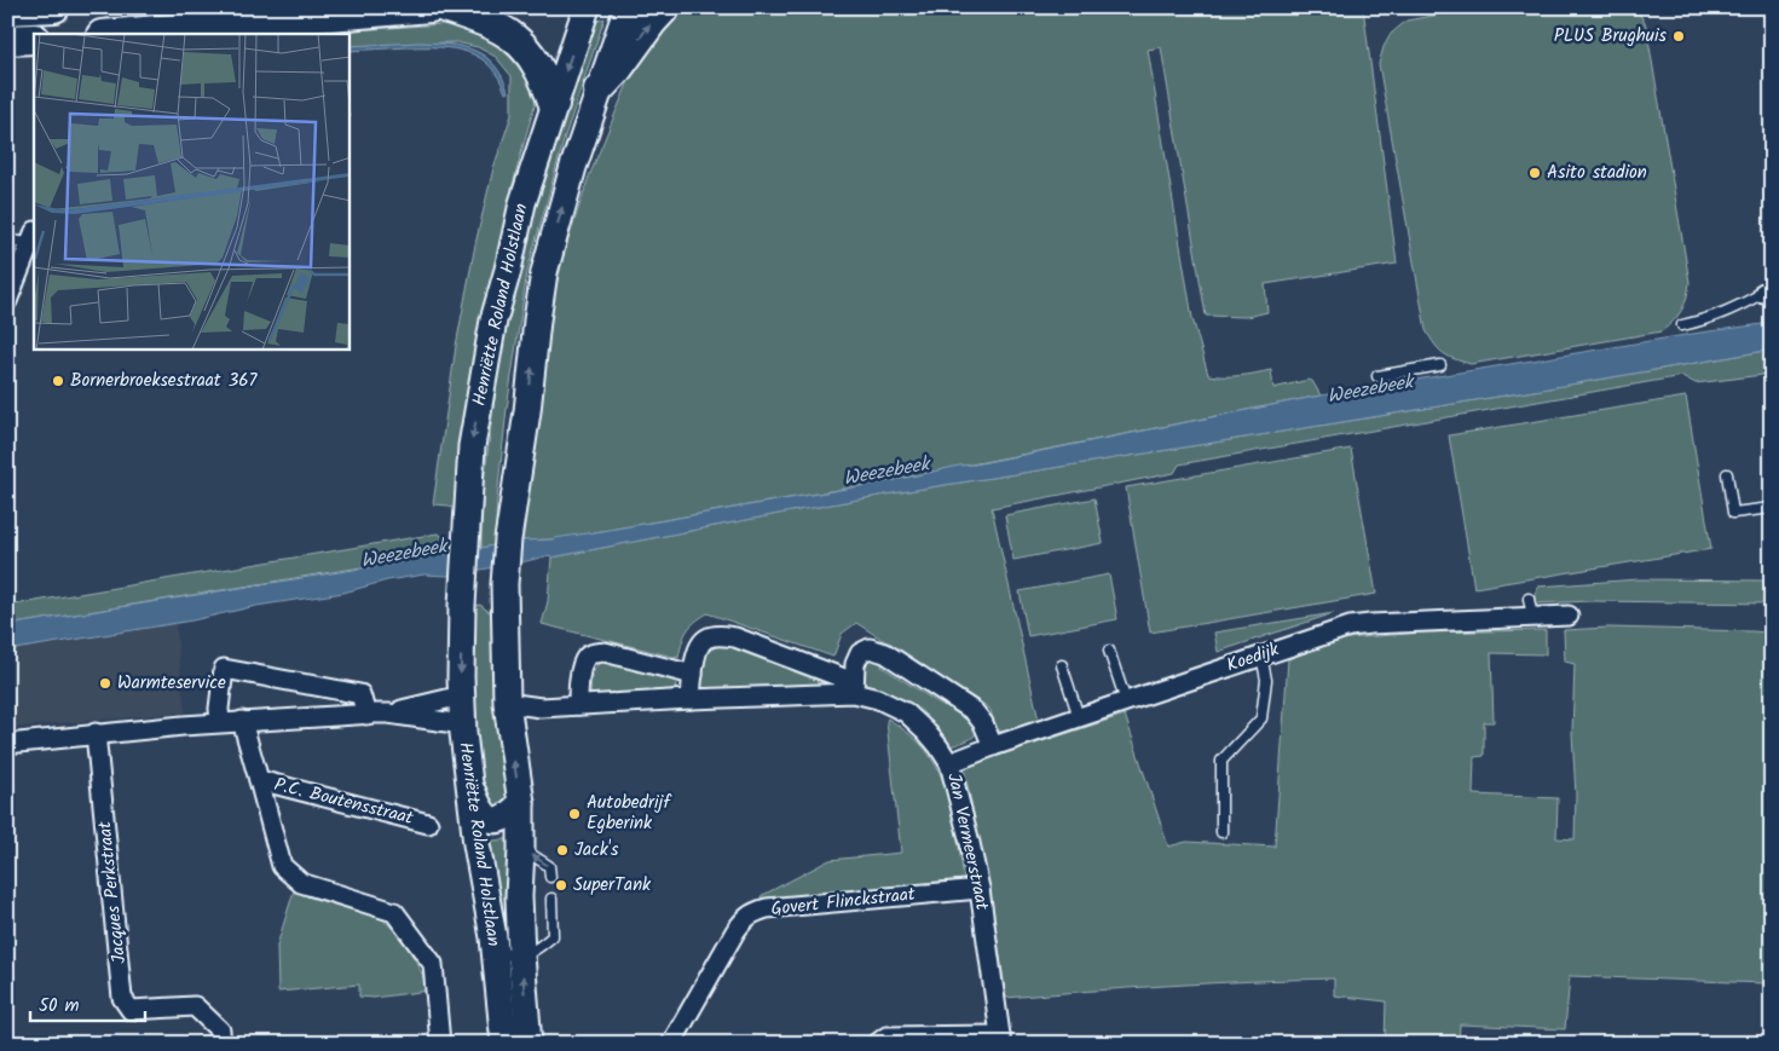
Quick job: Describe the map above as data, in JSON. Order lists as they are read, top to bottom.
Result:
{
  "streets": {
    "main road": ["Henriëtte Roland Holstlaan"],
    "street": [
      "Koedijk",
      "P.C. Boutensstraat",
      "Jan Vermeerstraat",
      "Jacques Perkstraat",
      "Govert Flinckstraat"
    ]
  },
  "crossings": [
    ["Henriëtte Roland Holstlaan", "Jan Vermeerstraat"],
    ["Koedijk", "Jan Vermeerstraat"],
    ["Jan Vermeerstraat", "Govert Flinckstraat"]
  ],
  "water": ["Weezebeek"],
  "places": [
    "PLUS Brughuis",
    "Asito stadion",
    "Bornerbroeksestraat 367",
    "Warmteservice",
    "Autobedrijf Egberink",
    "Jack's",
    "SuperTank"
  ],
  "scale_bar": "50 m"
}
